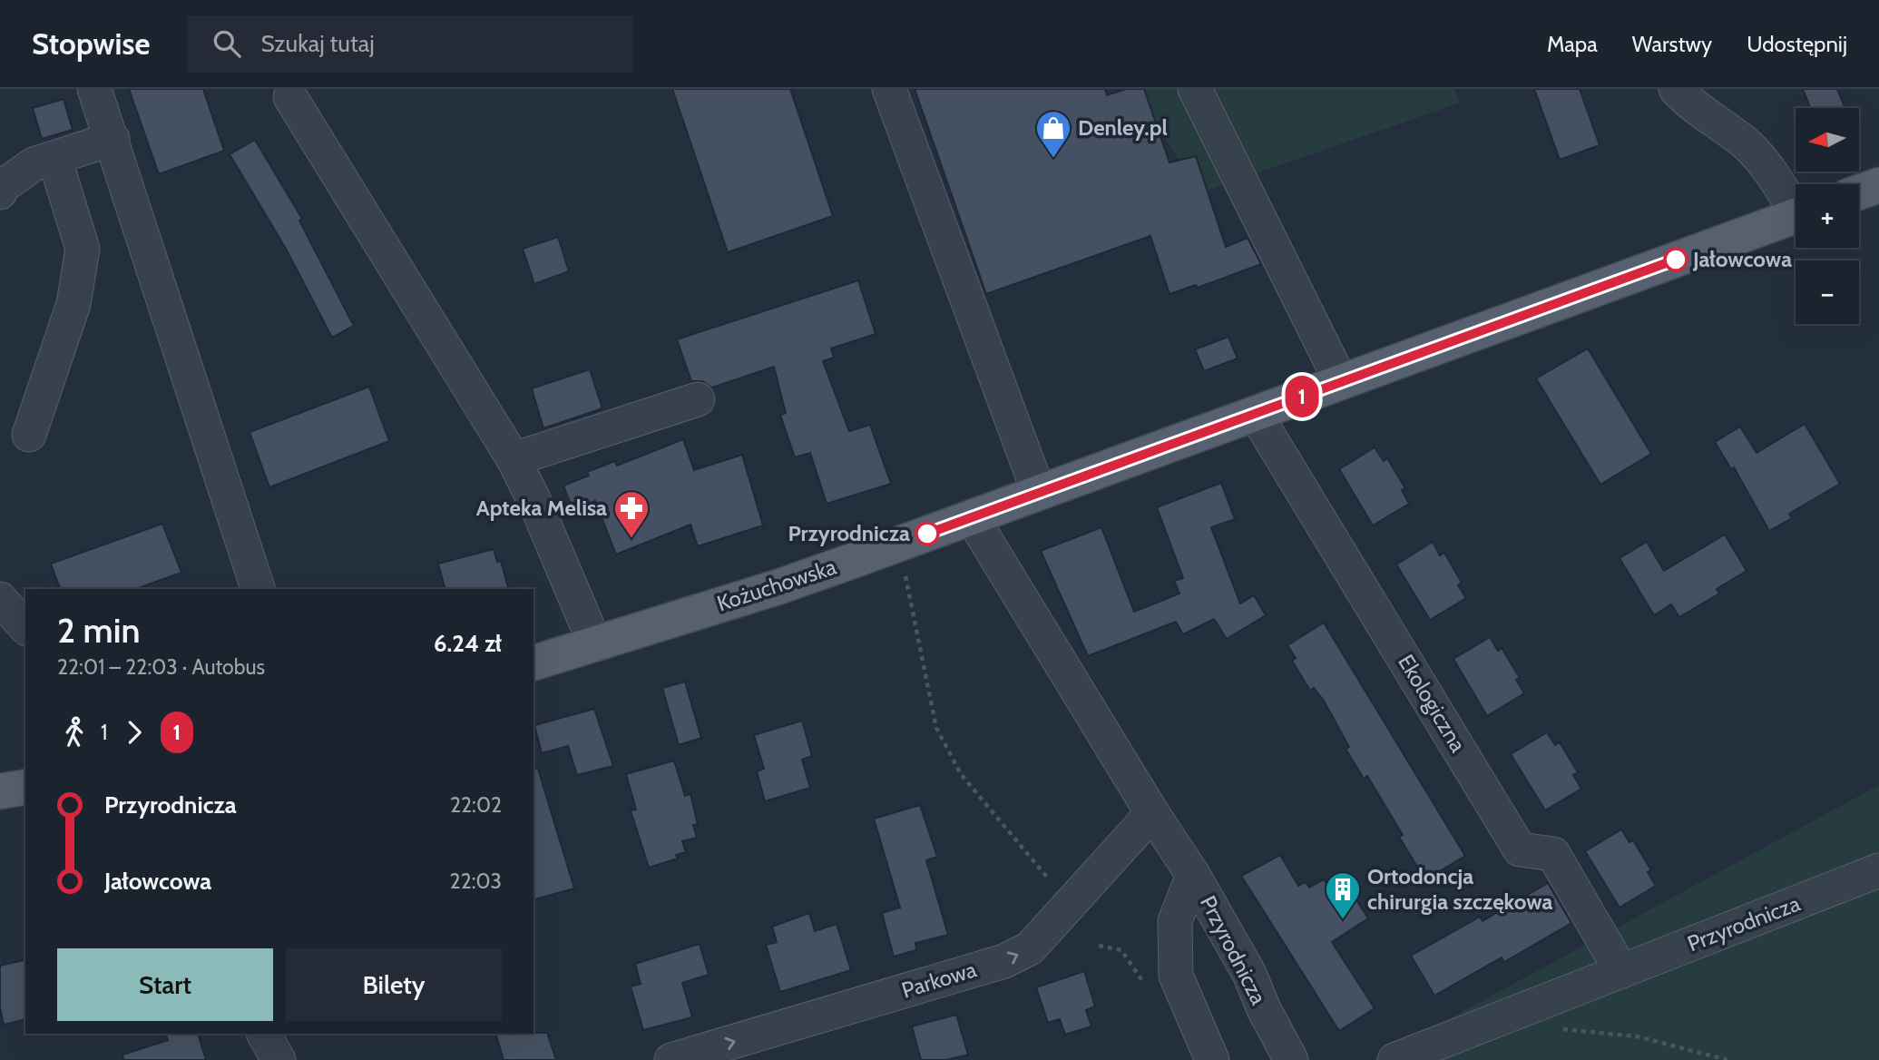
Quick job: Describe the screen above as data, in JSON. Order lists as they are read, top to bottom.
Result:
{
  "streets": {
    "main road": ["Kożuchowska"],
    "street": ["Ekologiczna", "Przyrodnicza", "Parkowa"]
  },
  "crossings": [
    ["Kożuchowska", "Ekologiczna"],
    ["Kożuchowska", "Przyrodnicza"],
    ["Ekologiczna", "Przyrodnicza"],
    ["Przyrodnicza", "Parkowa"]
  ],
  "one_way": ["Parkowa"],
  "places": {
    "shop": ["Denley.pl"],
    "other": ["Jałowcowa", "Przyrodnicza"],
    "pharmacy": ["Apteka Melisa"],
    "building": ["Ortodoncja chirurgia szczękowa"]
  },
  "lines": ["bus line 1"],
  "north": "left",
  "page": {
    "header": "Stopwise",
    "search": "Szukaj tutaj",
    "nav": ["Mapa", "Warstwy", "Udostępnij"],
    "on_map": "1",
    "map_buttons": ["+", "−"],
    "heading": ["2 min", "22:01 – 22:03 · Autobus", "6.24 zł"],
    "legs": ["1", "1"],
    "list": [
      {
        "name": "Przyrodnicza",
        "value": "22:02"
      },
      {
        "name": "Jałowcowa",
        "value": "22:03"
      }
    ],
    "buttons": ["Start", "Bilety"]
  }
}
